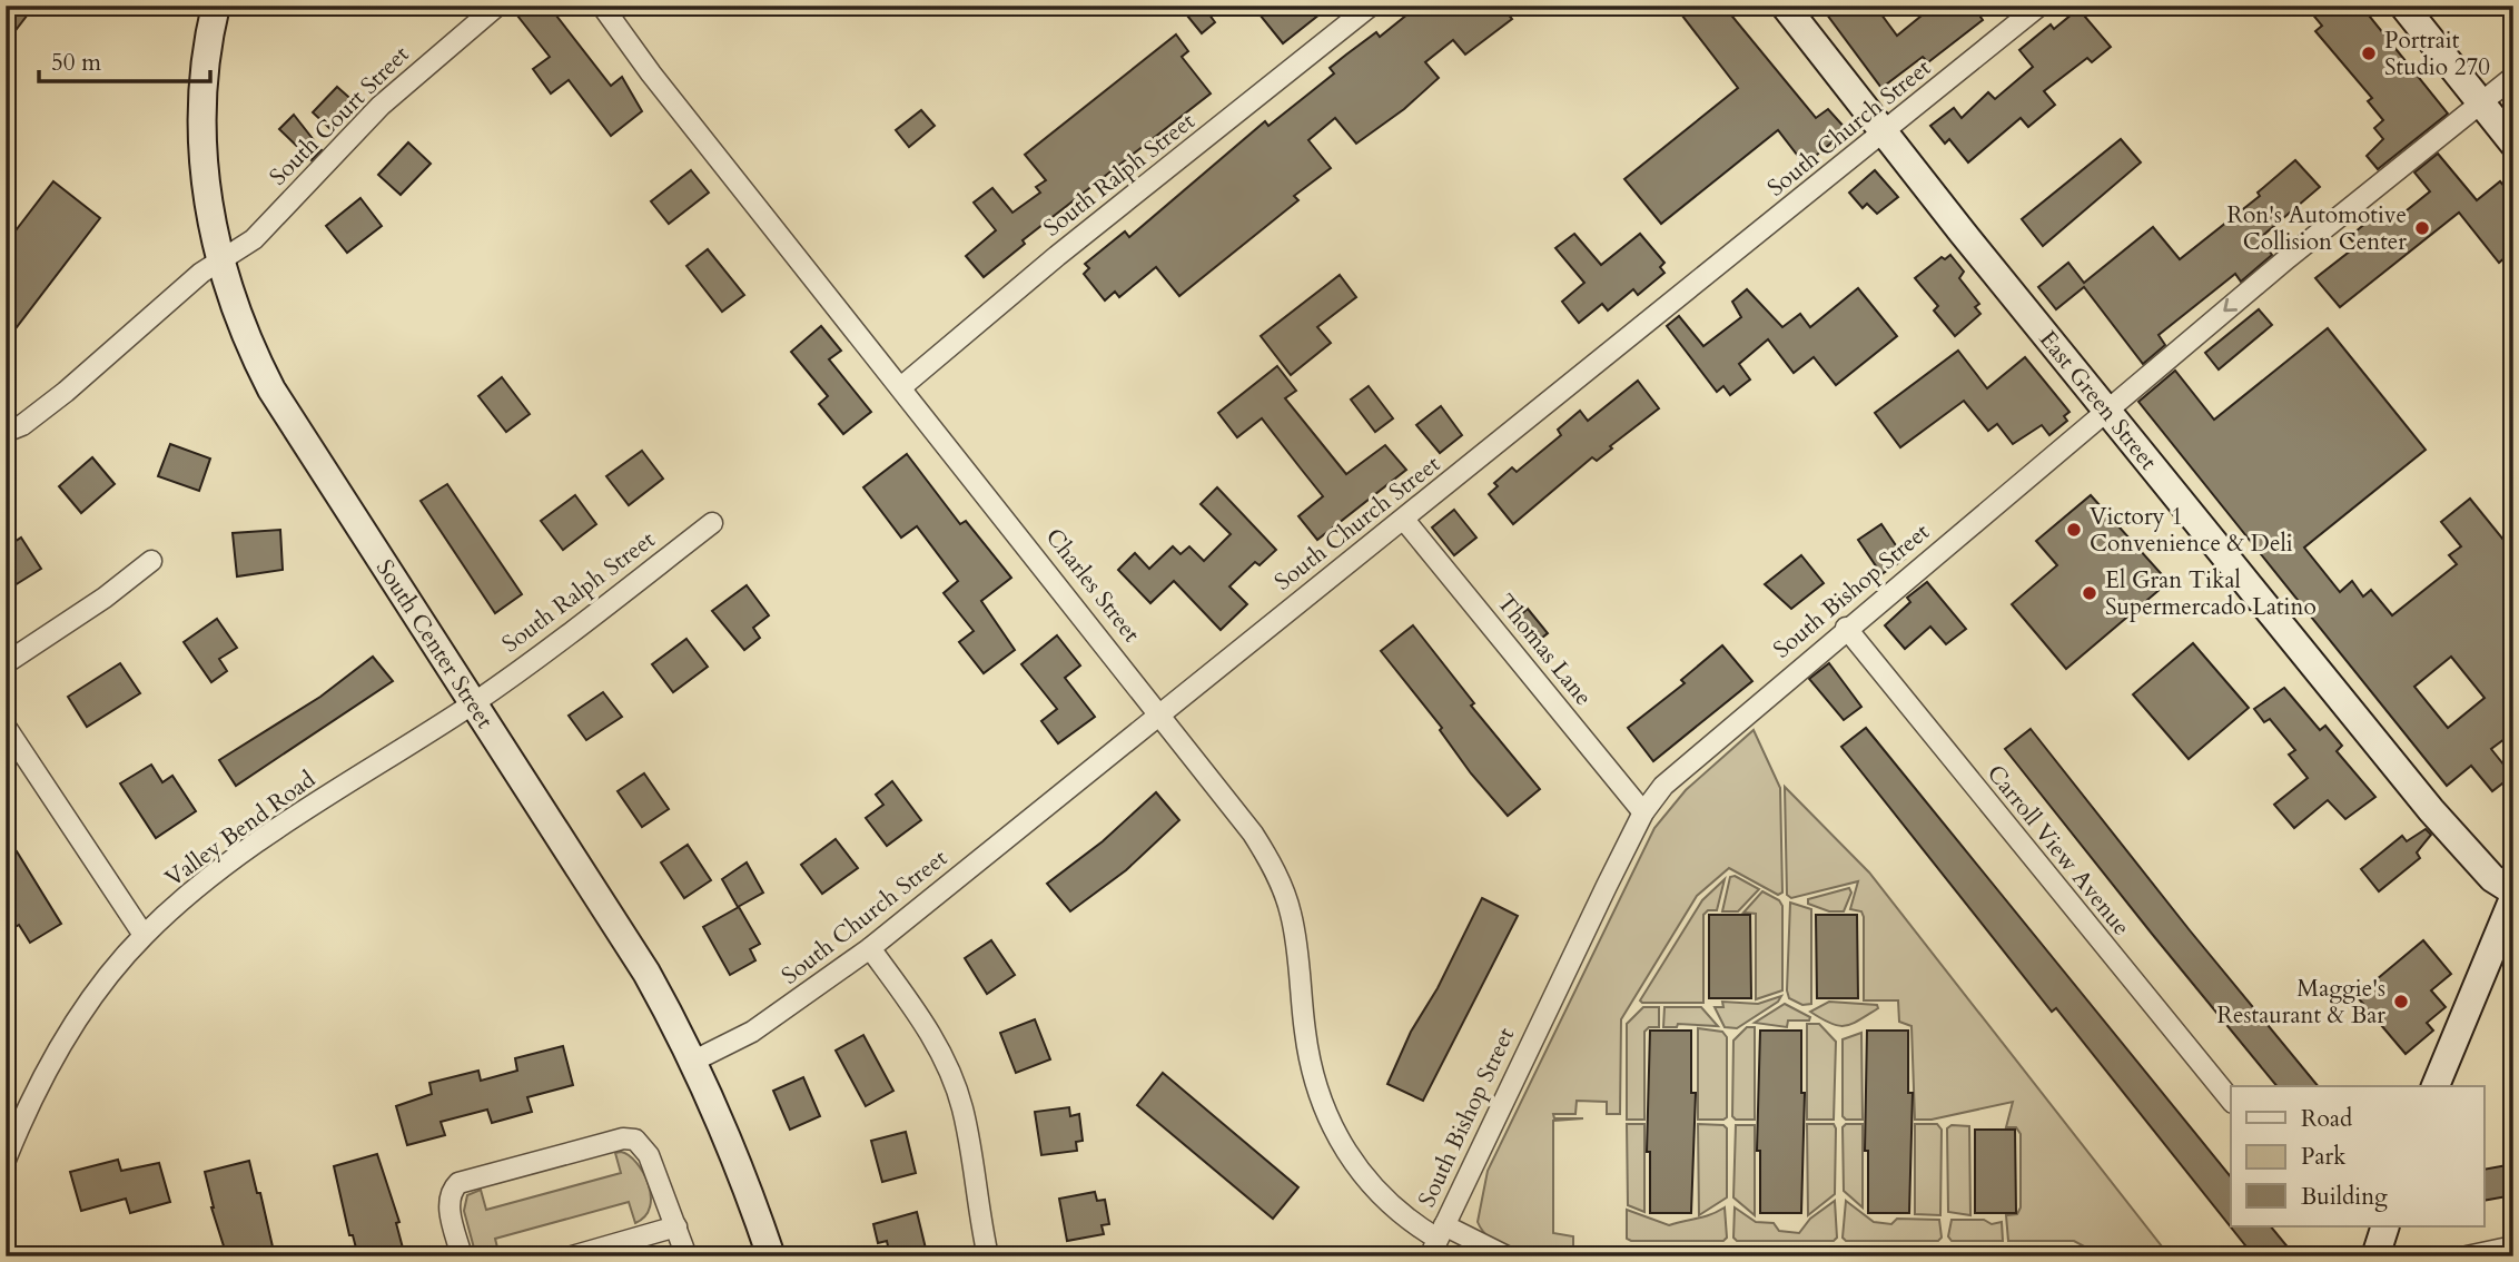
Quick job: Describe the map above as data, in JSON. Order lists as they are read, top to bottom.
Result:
{
  "streets": {
    "street": [
      "South Court Street",
      "South Church Street",
      "South Ralph Street",
      "East Green Street",
      "Charles Street",
      "South Bishop Street",
      "South Center Street",
      "Thomas Lane",
      "Valley Bend Road",
      "Carroll View Avenue"
    ]
  },
  "crossings": [
    ["South Court Street", "South Center Street"],
    ["South Church Street", "East Green Street"],
    ["South Church Street", "Charles Street"],
    ["South Church Street", "South Center Street"],
    ["South Church Street", "Thomas Lane"],
    ["South Ralph Street", "Charles Street"],
    ["South Ralph Street", "South Center Street"],
    ["South Ralph Street", "Valley Bend Road"],
    ["East Green Street", "South Bishop Street"],
    ["Charles Street", "South Bishop Street"],
    ["South Bishop Street", "Thomas Lane"],
    ["South Bishop Street", "Carroll View Avenue"],
    ["South Center Street", "Valley Bend Road"]
  ],
  "places": [
    "Portrait Studio 270",
    "Ron's Automotive Collision Center",
    "Victory 1 Convenience & Deli",
    "El Gran Tikal Supermercado Latino",
    "Maggie's Restaurant & Bar"
  ],
  "legend": ["Road", "Park", "Building"],
  "scale_bar": "50 m"
}
